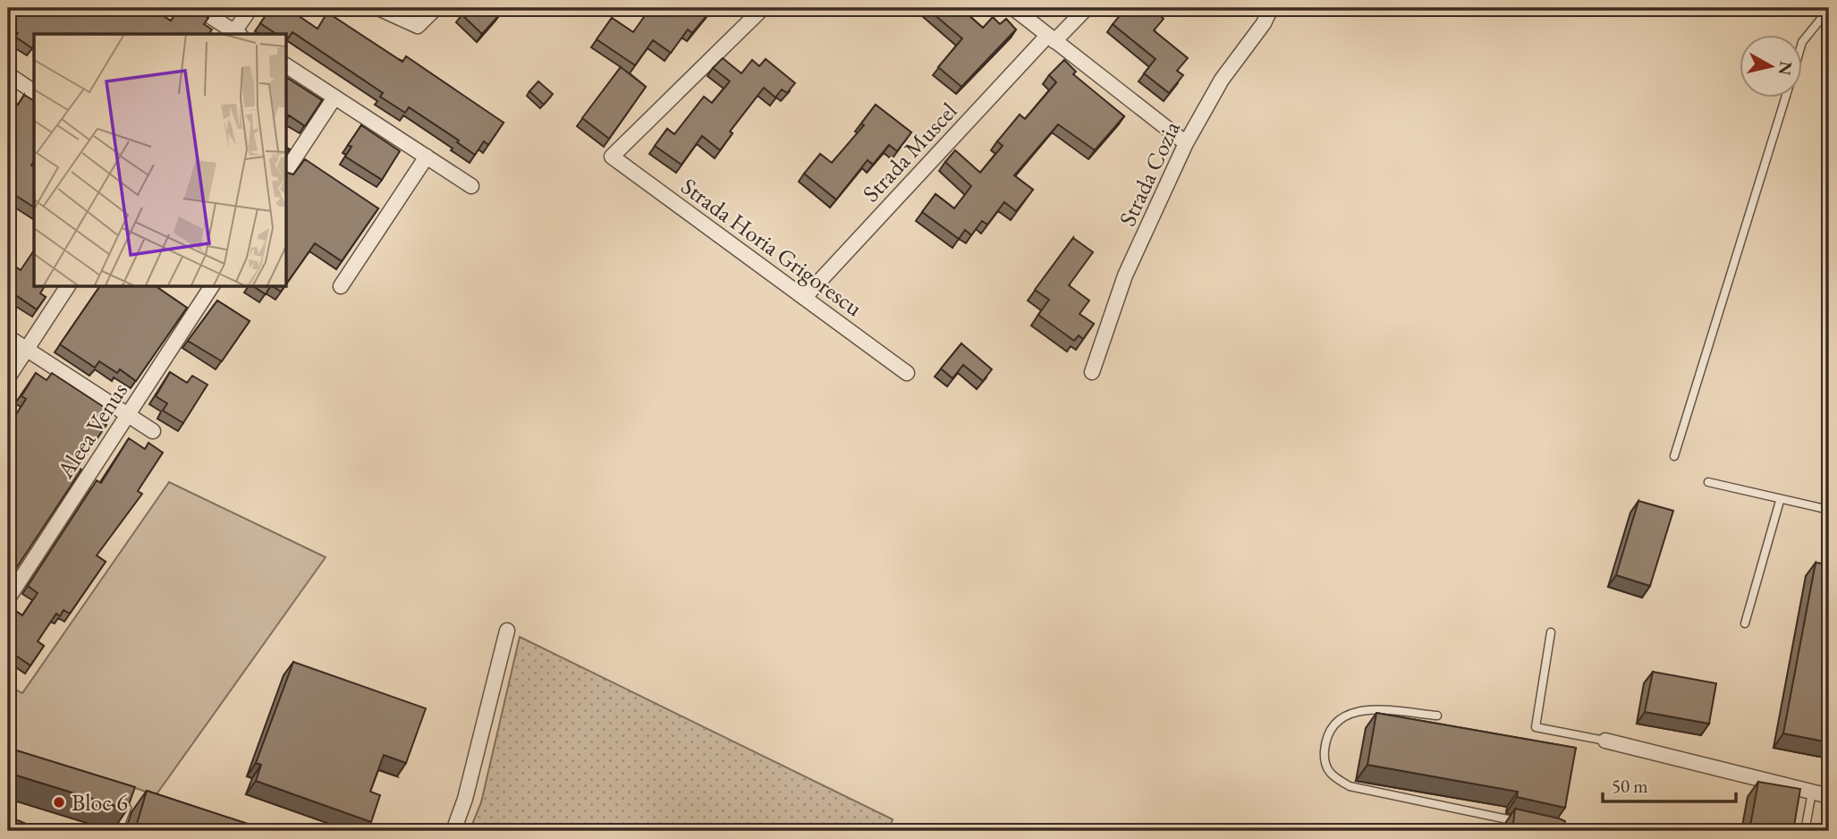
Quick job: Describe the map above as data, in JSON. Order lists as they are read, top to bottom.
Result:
{
  "streets": {
    "street": [
      "Strada Muscel",
      "Strada Cozia",
      "Strada Horia Grigorescu",
      "Aleea Venus"
    ]
  },
  "crossings": [
    ["Strada Muscel", "Strada Horia Grigorescu"]
  ],
  "places": ["Bloc 6"],
  "scale_bar": "50 m",
  "north": "right"
}
